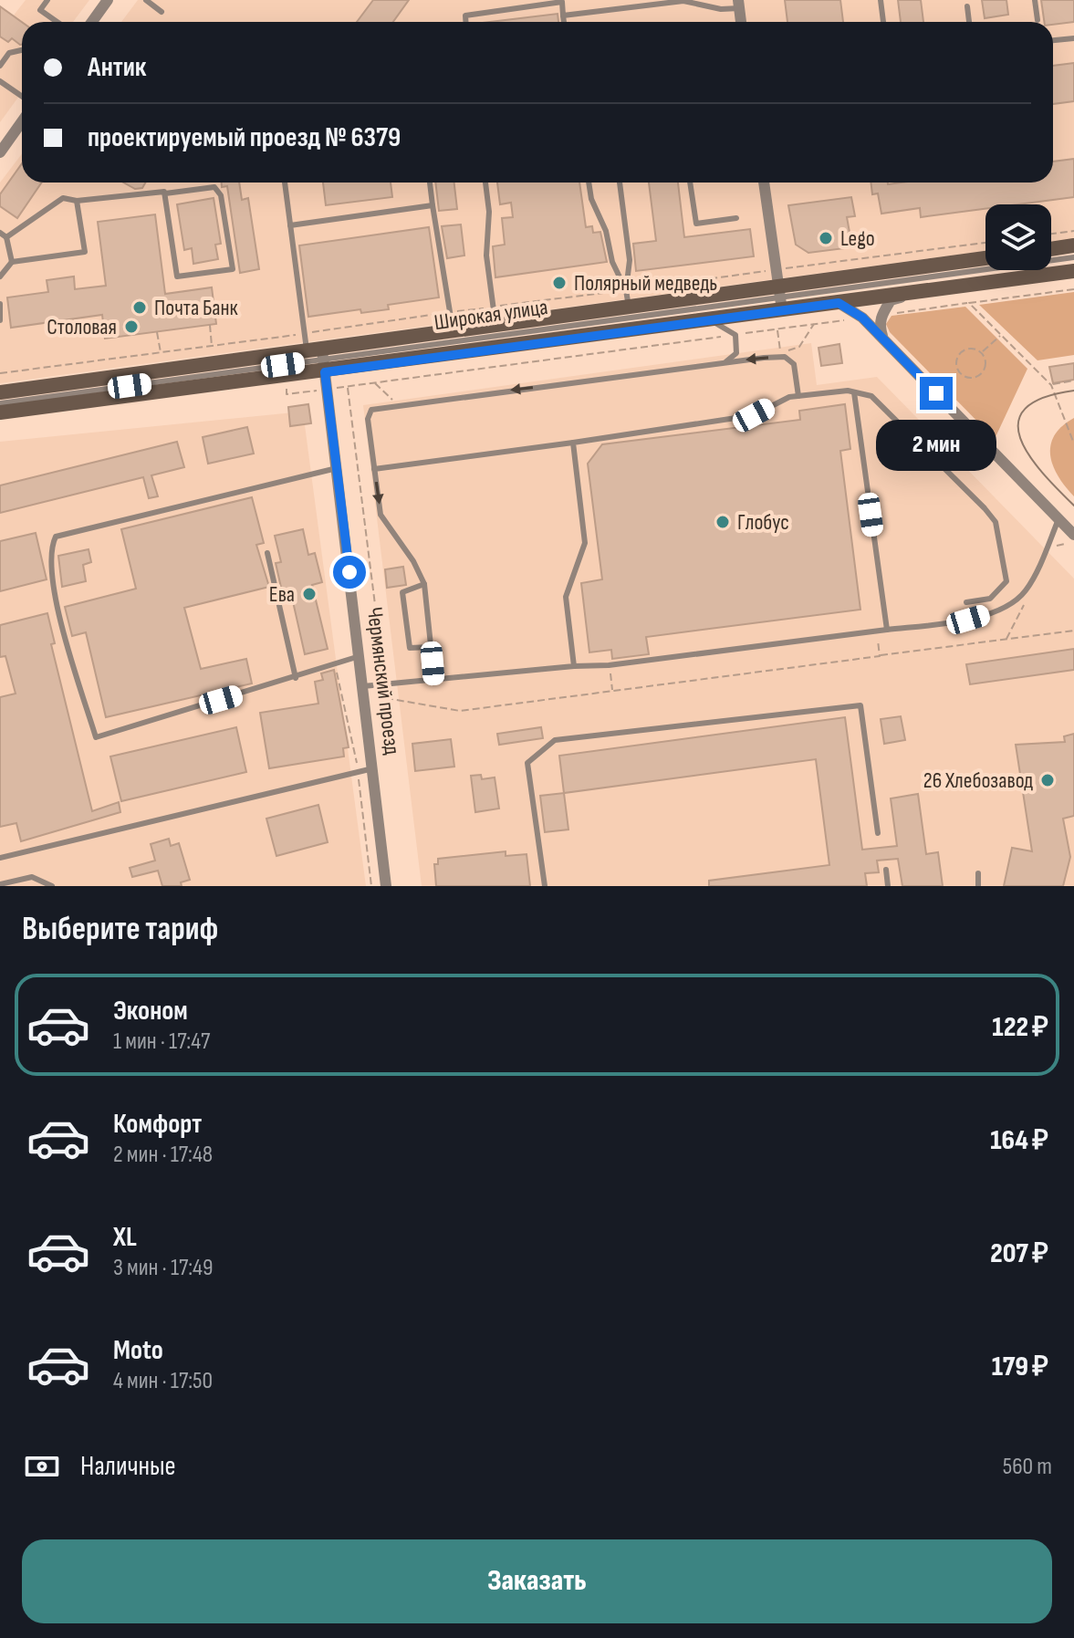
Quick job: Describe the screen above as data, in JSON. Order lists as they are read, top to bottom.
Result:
{
  "streets": {
    "main road": ["Широкая улица"],
    "street": ["Чермянский проезд"]
  },
  "crossings": [
    ["Широкая улица", "Чермянский проезд"]
  ],
  "places": [
    "Lego",
    "Полярный медведь",
    "Почта Банк",
    "Столовая",
    "Глобус",
    "Ева",
    "26 Хлебозавод"
  ],
  "page": {
    "banner": ["Антик", "проектируемый проезд № 6379"],
    "bubble": "2 мин",
    "heading": "Выберите тариф",
    "list": [
      {
        "name": "Эконом",
        "note": "1 мин · 17:47",
        "value": "122 ₽"
      },
      {
        "name": "Комфорт",
        "note": "2 мин · 17:48",
        "value": "164 ₽"
      },
      {
        "name": "XL",
        "note": "3 мин · 17:49",
        "value": "207 ₽"
      },
      {
        "name": "Moto",
        "note": "4 мин · 17:50",
        "value": "179 ₽"
      }
    ],
    "pay": ["Наличные", "560 m"],
    "buttons": "Заказать"
  }
}
